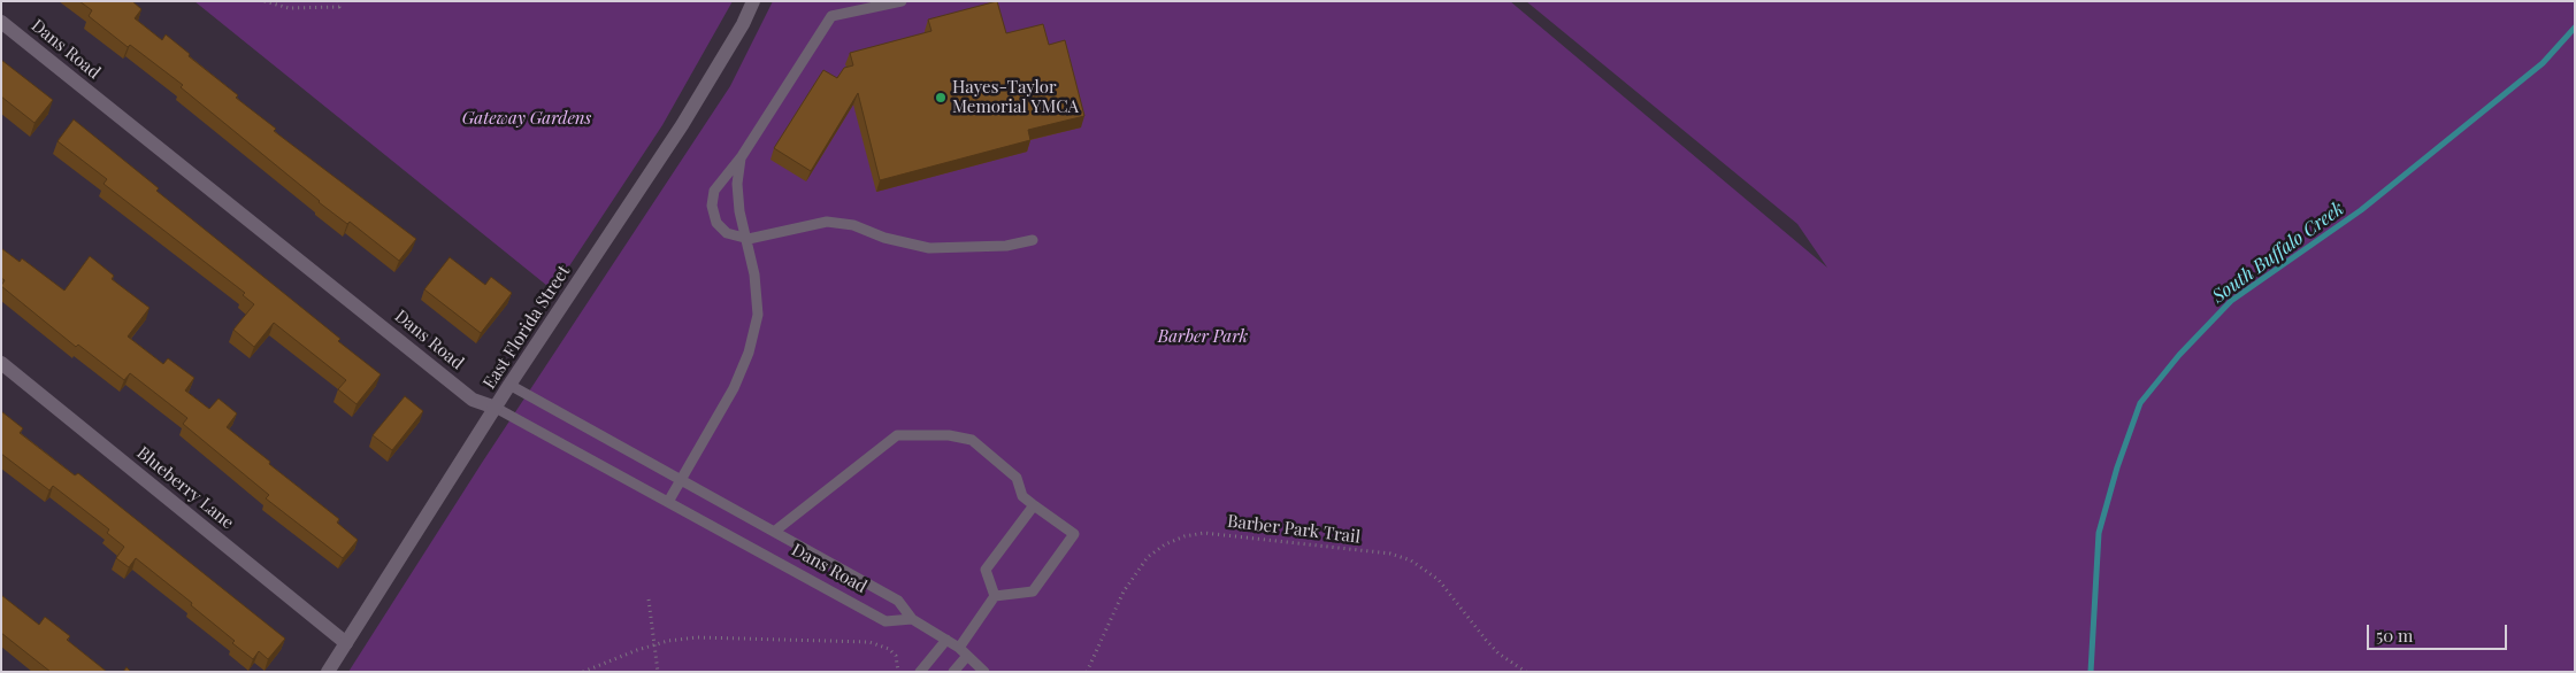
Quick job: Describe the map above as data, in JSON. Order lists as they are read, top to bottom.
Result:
{
  "streets": {
    "street": ["Dans Road", "East Florida Street", "Blueberry Lane"],
    "path": ["Barber Park Trail"]
  },
  "crossings": [
    ["Dans Road", "East Florida Street"],
    ["East Florida Street", "Blueberry Lane"]
  ],
  "water": ["South Buffalo Creek"],
  "parks": ["Gateway Gardens", "Barber Park"],
  "places": ["Hayes-Taylor Memorial YMCA"],
  "scale_bar": "50 m"
}
